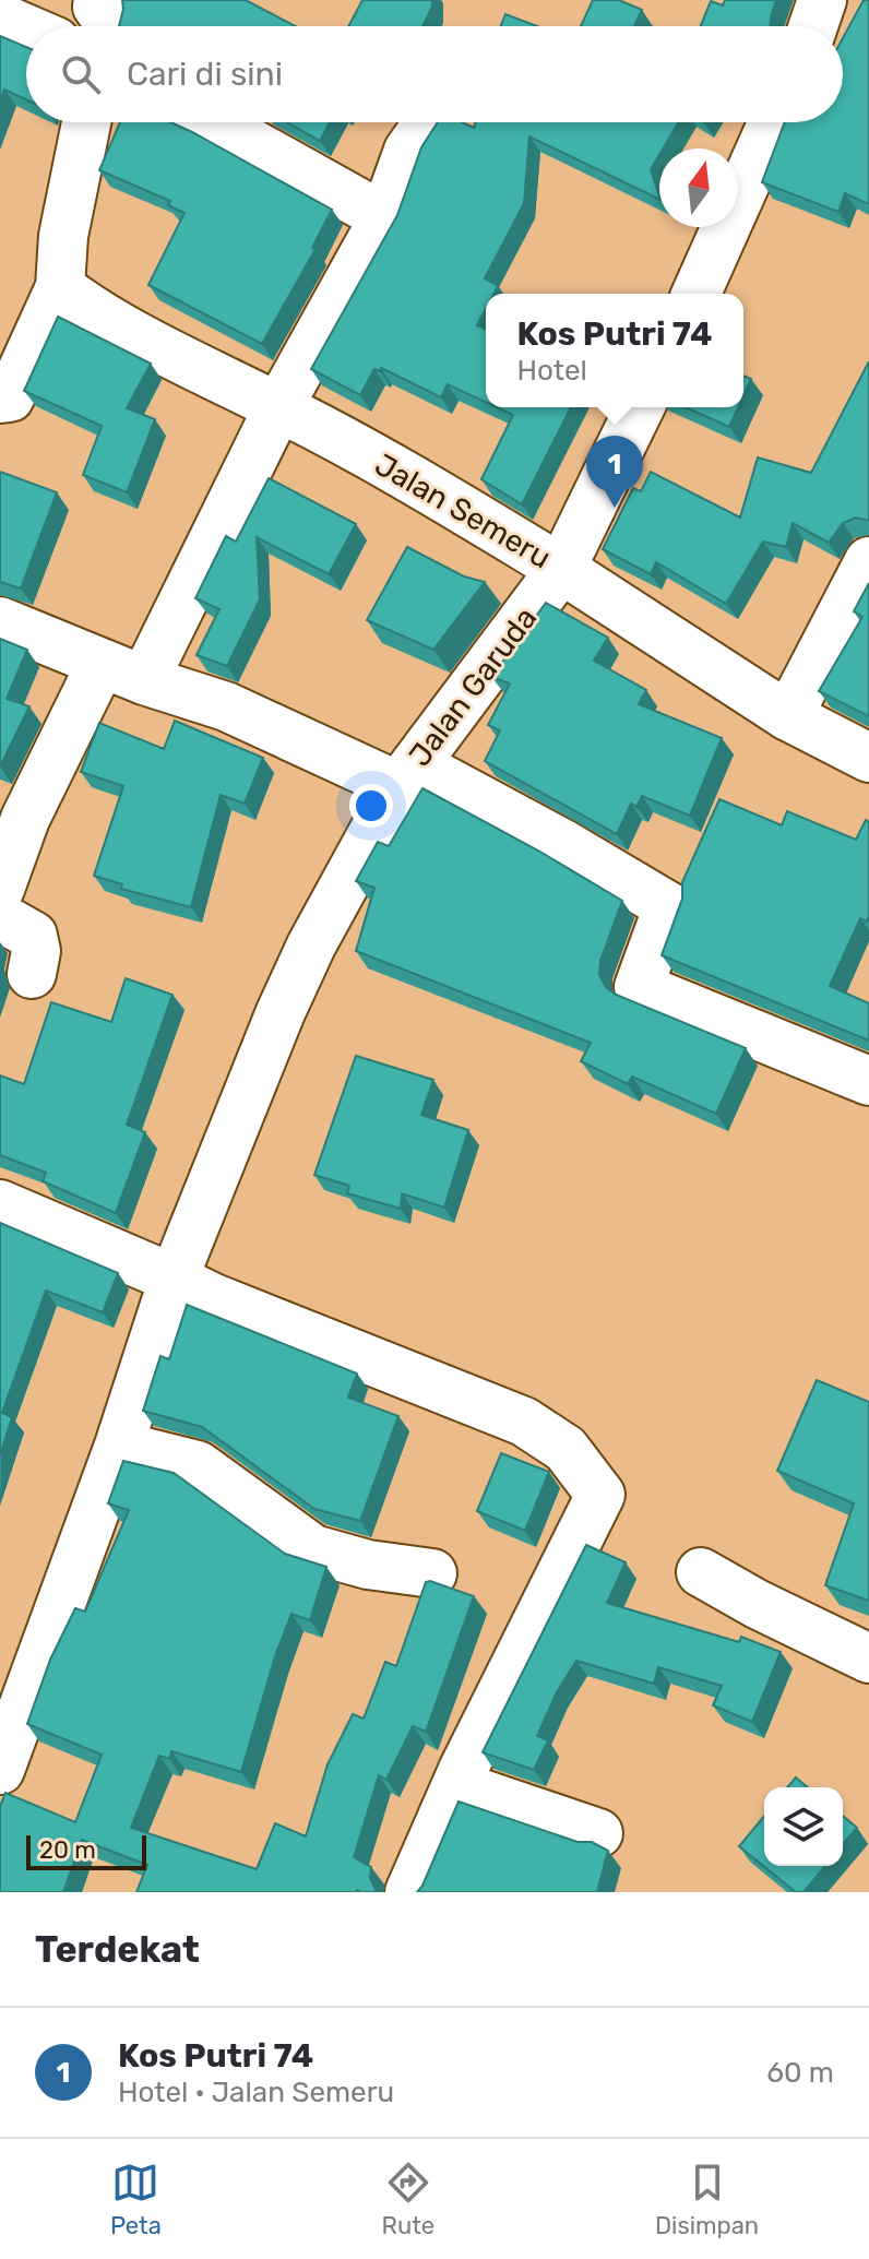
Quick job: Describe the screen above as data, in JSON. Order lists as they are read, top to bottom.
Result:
{
  "streets": {
    "street": ["Jalan Semeru", "Jalan Garuda"]
  },
  "crossings": [
    ["Jalan Semeru", "Jalan Garuda"]
  ],
  "scale_bar": "20 m",
  "north": "top",
  "page": {
    "search": "Cari di sini",
    "popup": ["Kos Putri 74", "Hotel"],
    "pins": "1",
    "scale": "20 m",
    "heading": "Terdekat",
    "list": [
      {
        "mark": "1",
        "name": "Kos Putri 74",
        "note": "Hotel · Jalan Semeru",
        "value": "60 m"
      }
    ],
    "nav": ["Peta", "Rute", "Disimpan"]
  }
}
